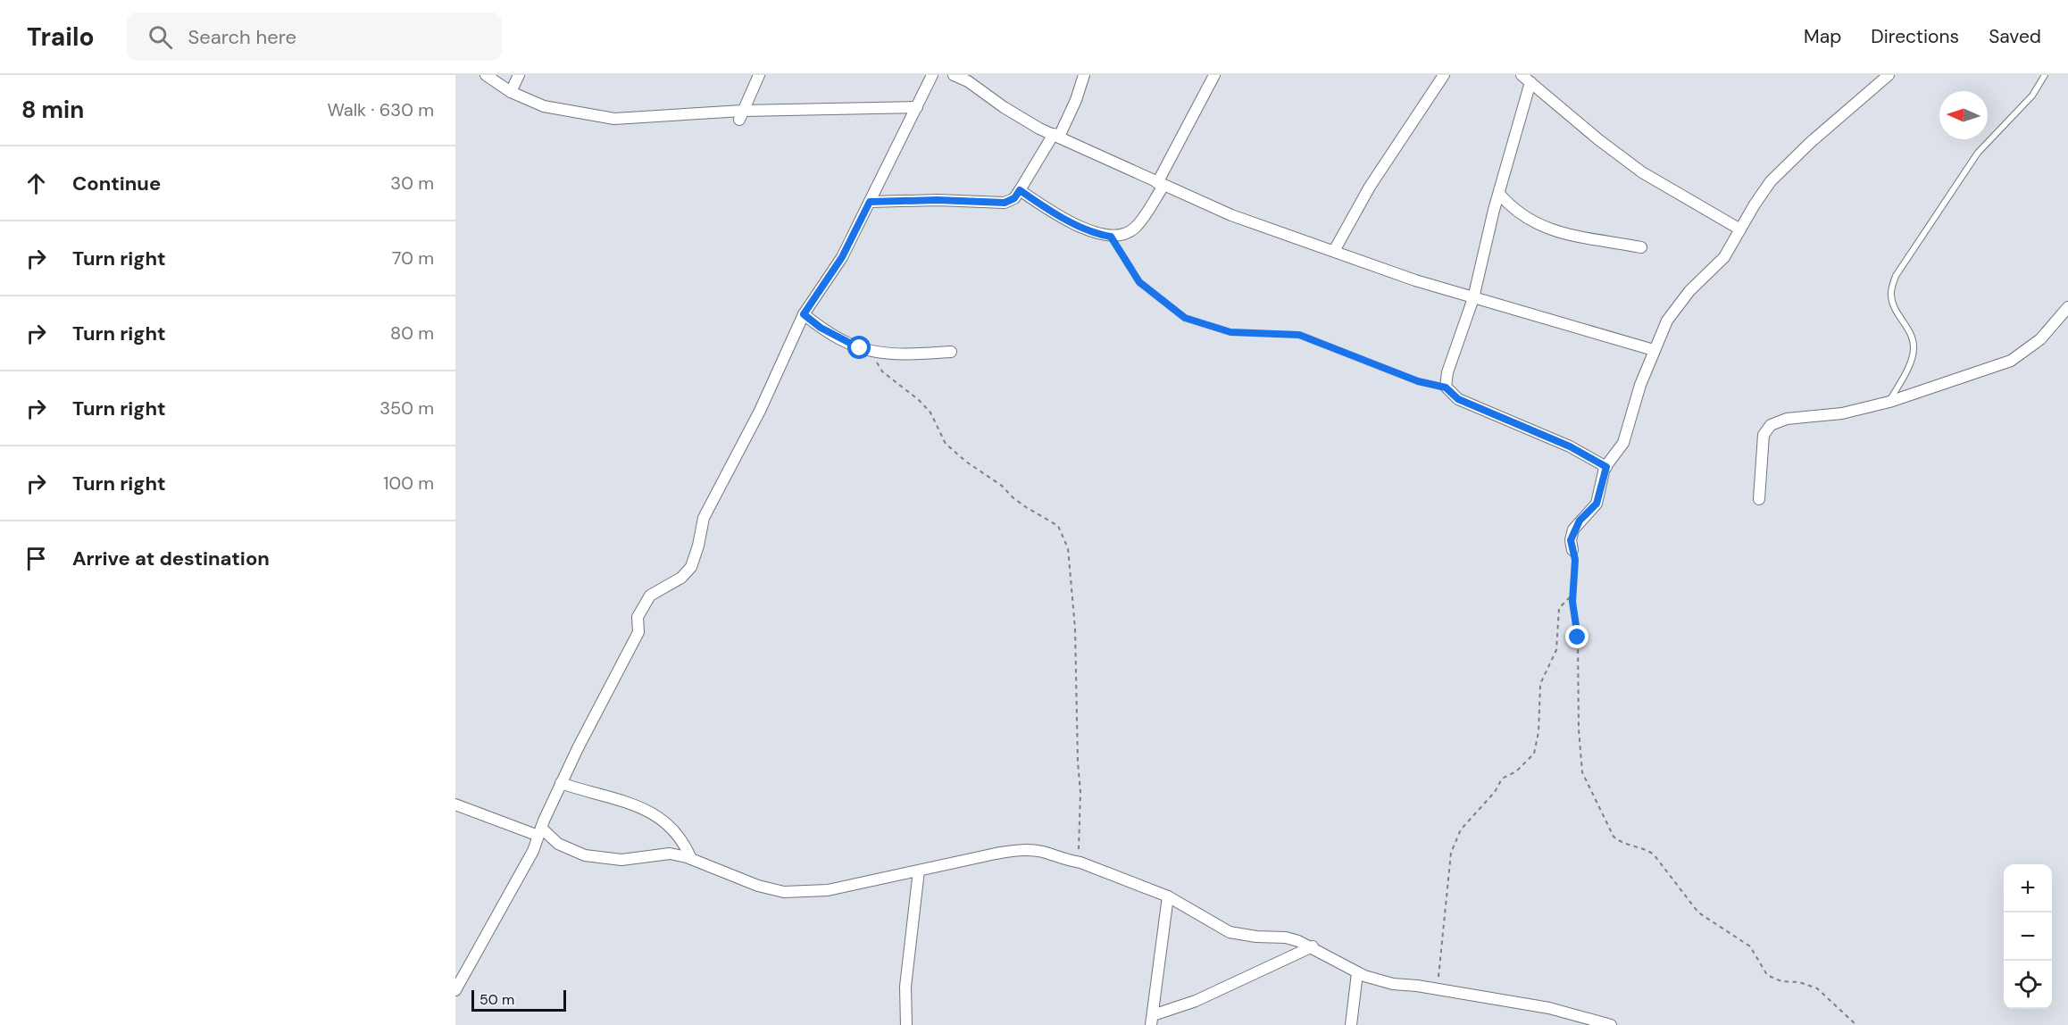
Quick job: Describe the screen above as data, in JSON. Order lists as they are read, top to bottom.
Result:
{
  "scale_bar": "50 m",
  "north": "left",
  "page": {
    "header": "Trailo",
    "search": "Search here",
    "nav": ["Map", "Directions", "Saved"],
    "heading": ["8 min", "Walk · 630 m"],
    "list": [
      ["Continue", "30 m"],
      ["Turn right", "70 m"],
      ["Turn right", "80 m"],
      ["Turn right", "350 m"],
      ["Turn right", "100 m"],
      "Arrive at destination"
    ],
    "map_buttons": ["+", "−"],
    "scale": "50 m"
  }
}
